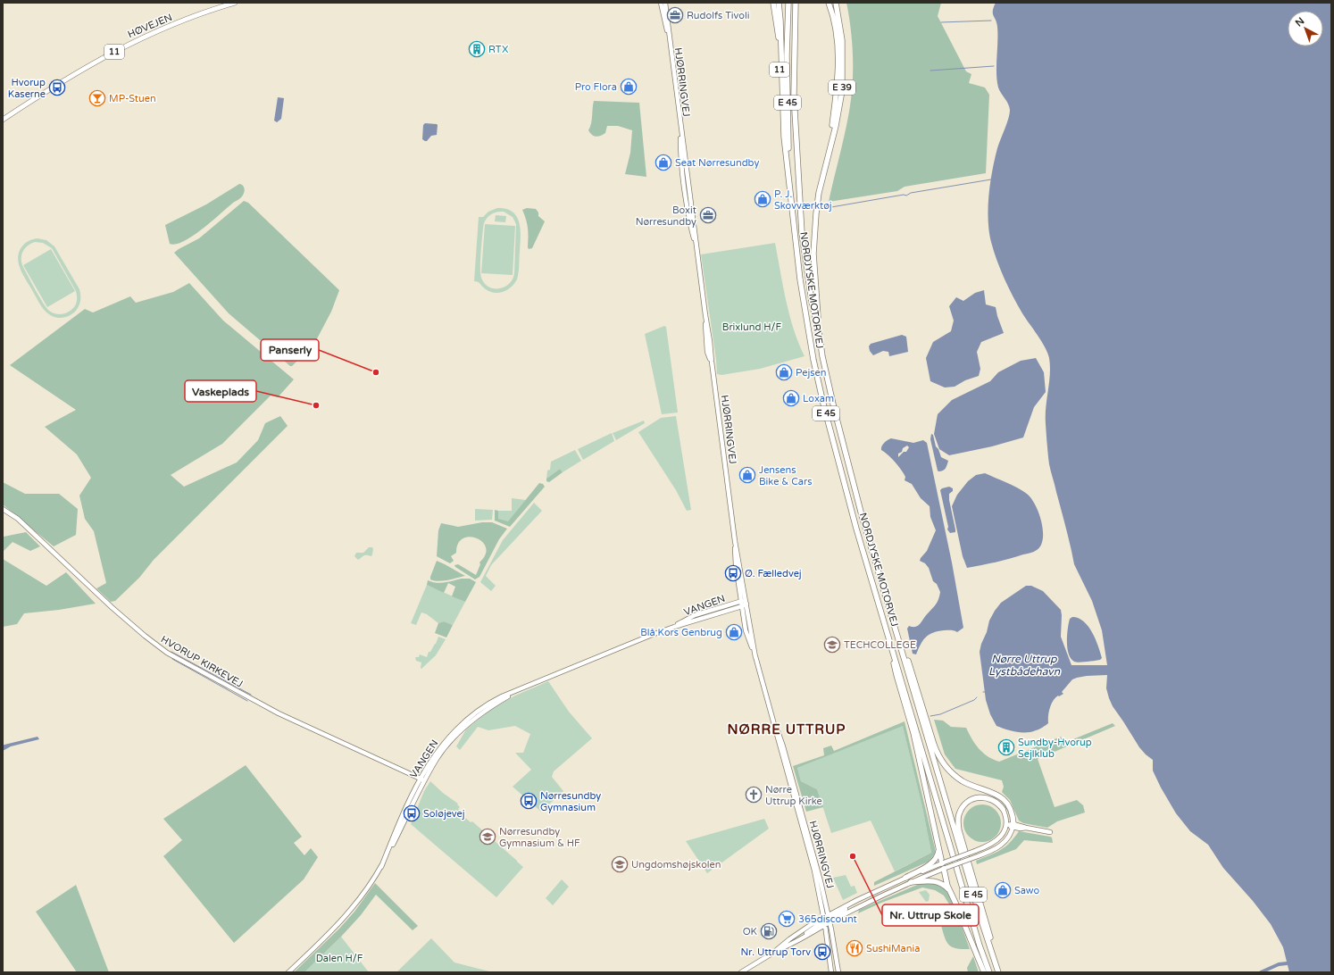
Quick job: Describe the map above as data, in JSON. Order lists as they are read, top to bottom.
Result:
{
  "streets": {
    "highway": [
      "11",
      "E 39",
      "E 45",
      "NORDJYSKE MOTORVEJ"
    ],
    "main road": ["HØVEJEN"],
    "street": ["HJØRRINGVEJ", "VANGEN", "HVORUP KIRKEVEJ"]
  },
  "crossings": [
    ["HJØRRINGVEJ", "VANGEN"],
    ["E 39", "E 45"],
    ["E 39", "NORDJYSKE MOTORVEJ"],
    ["E 45", "NORDJYSKE MOTORVEJ"],
    ["VANGEN", "HVORUP KIRKEVEJ"]
  ],
  "districts": ["NØRRE UTTRUP"],
  "water": ["Nørre Uttrup Lystbådehavn"],
  "parks": ["Brixlund H/F", "Dalen H/F"],
  "places": {
    "office": ["Rudolfs Tivoli", "Boxit Nørresundby"],
    "building": ["RTX", "Sundby-Hvorup Sejlklub"],
    "shop": [
      "Pro Flora",
      "Seat Nørresundby",
      "P. J. Skovværktøj",
      "Pejsen",
      "Loxam",
      "Jensens Bike & Cars",
      "Blå Kors Genbrug",
      "Sawo"
    ],
    "bus stop": [
      "Hvorup Kaserne",
      "Ø. Fælledvej",
      "Nørresundby Gymnasium",
      "Soløjevej",
      "Nr. Uttrup Torv"
    ],
    "bar": ["MP-Stuen"],
    "other": ["Panserly", "Vaskeplads", "Nr. Uttrup Skole"],
    "school or university": ["TECHCOLLEGE", "Nørresundby Gymnasium & HF", "Ungdomshøjskolen"],
    "church": ["Nørre Uttrup Kirke"],
    "supermarket": ["365discount"],
    "fuel station": ["OK"],
    "restaurant": ["SushiMania"]
  },
  "north": "top left"
}
